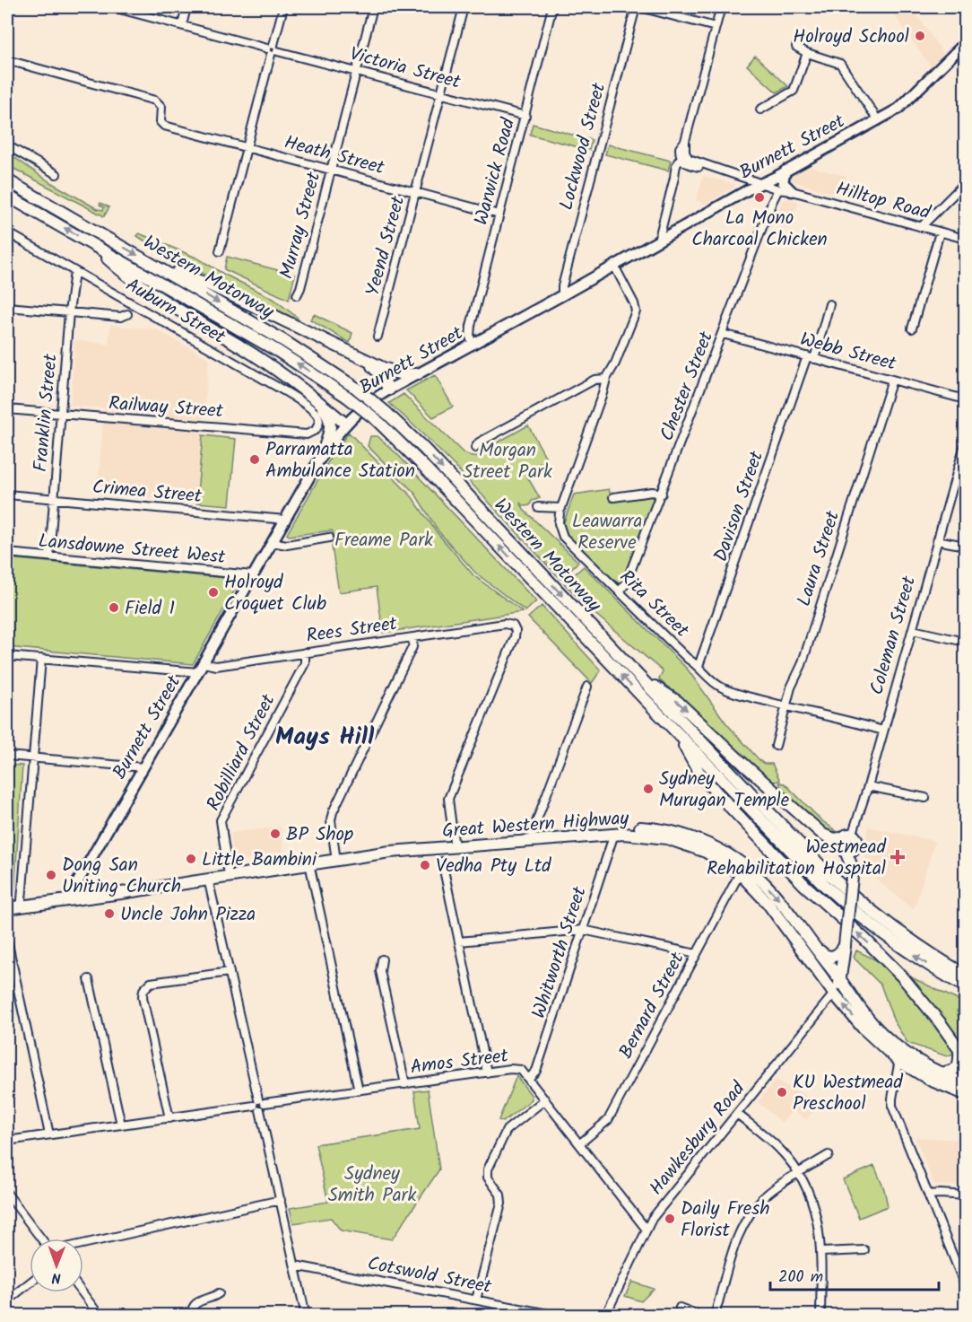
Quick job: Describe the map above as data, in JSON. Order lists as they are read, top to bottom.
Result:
{
  "streets": {
    "highway": ["Western Motorway", "Coleman Street", "Great Western Highway"],
    "main road": ["Burnett Street"],
    "street": [
      "Victoria Street",
      "Lockwood Street",
      "Heath Street",
      "Warwick Road",
      "Hilltop Road",
      "Murray Street",
      "Yeend Street",
      "Auburn Street",
      "Webb Street",
      "Chester Street",
      "Railway Street",
      "Franklin Street",
      "Crimea Street",
      "Davison Street",
      "Lansdowne Street West",
      "Laura Street",
      "Rita Street",
      "Rees Street",
      "Robilliard Street",
      "Whitworth Street",
      "Bernard Street",
      "Amos Street",
      "Hawkesbury Road",
      "Cotswold Street"
    ]
  },
  "crossings": [
    ["Victoria Street", "Warwick Road"],
    ["Victoria Street", "Murray Street"],
    ["Victoria Street", "Yeend Street"],
    ["Lockwood Street", "Burnett Street"],
    ["Burnett Street", "Warwick Road"],
    ["Burnett Street", "Hilltop Road"],
    ["Burnett Street", "Crimea Street"],
    ["Burnett Street", "Lansdowne Street West"],
    ["Burnett Street", "Rita Street"],
    ["Burnett Street", "Rees Street"],
    ["Burnett Street", "Great Western Highway"],
    ["Heath Street", "Warwick Road"],
    ["Heath Street", "Murray Street"],
    ["Heath Street", "Yeend Street"],
    ["Hilltop Road", "Chester Street"],
    ["Auburn Street", "Railway Street"],
    ["Auburn Street", "Franklin Street"],
    ["Webb Street", "Chester Street"],
    ["Webb Street", "Davison Street"],
    ["Webb Street", "Laura Street"],
    ["Chester Street", "Rita Street"],
    ["Railway Street", "Franklin Street"],
    ["Franklin Street", "Crimea Street"],
    ["Franklin Street", "Lansdowne Street West"],
    ["Davison Street", "Rita Street"],
    ["Laura Street", "Rita Street"],
    ["Rita Street", "Coleman Street"],
    ["Rees Street", "Robilliard Street"],
    ["Rees Street", "Great Western Highway"],
    ["Coleman Street", "Great Western Highway"],
    ["Coleman Street", "Hawkesbury Road"],
    ["Robilliard Street", "Great Western Highway"],
    ["Great Western Highway", "Whitworth Street"],
    ["Great Western Highway", "Bernard Street"],
    ["Great Western Highway", "Hawkesbury Road"],
    ["Whitworth Street", "Amos Street"],
    ["Bernard Street", "Amos Street"],
    ["Amos Street", "Hawkesbury Road"]
  ],
  "districts": ["Mays Hill"],
  "parks": [
    "Morgan Street Park",
    "Leawarra Reserve",
    "Freame Park",
    "Sydney Smith Park"
  ],
  "places": {
    "other": [
      "Holroyd School",
      "La Mono Charcoal Chicken",
      "Parramatta Ambulance Station",
      "Holroyd Croquet Club",
      "Field 1",
      "Sydney Murugan Temple",
      "BP Shop",
      "Little Bambini",
      "Vedha Pty Ltd",
      "Dong San Uniting Church",
      "Uncle John Pizza",
      "KU Westmead Preschool",
      "Daily Fresh Florist"
    ],
    "health": ["Westmead Rehabilitation Hospital"]
  },
  "scale_bar": "200 m",
  "north": "bottom"
}
